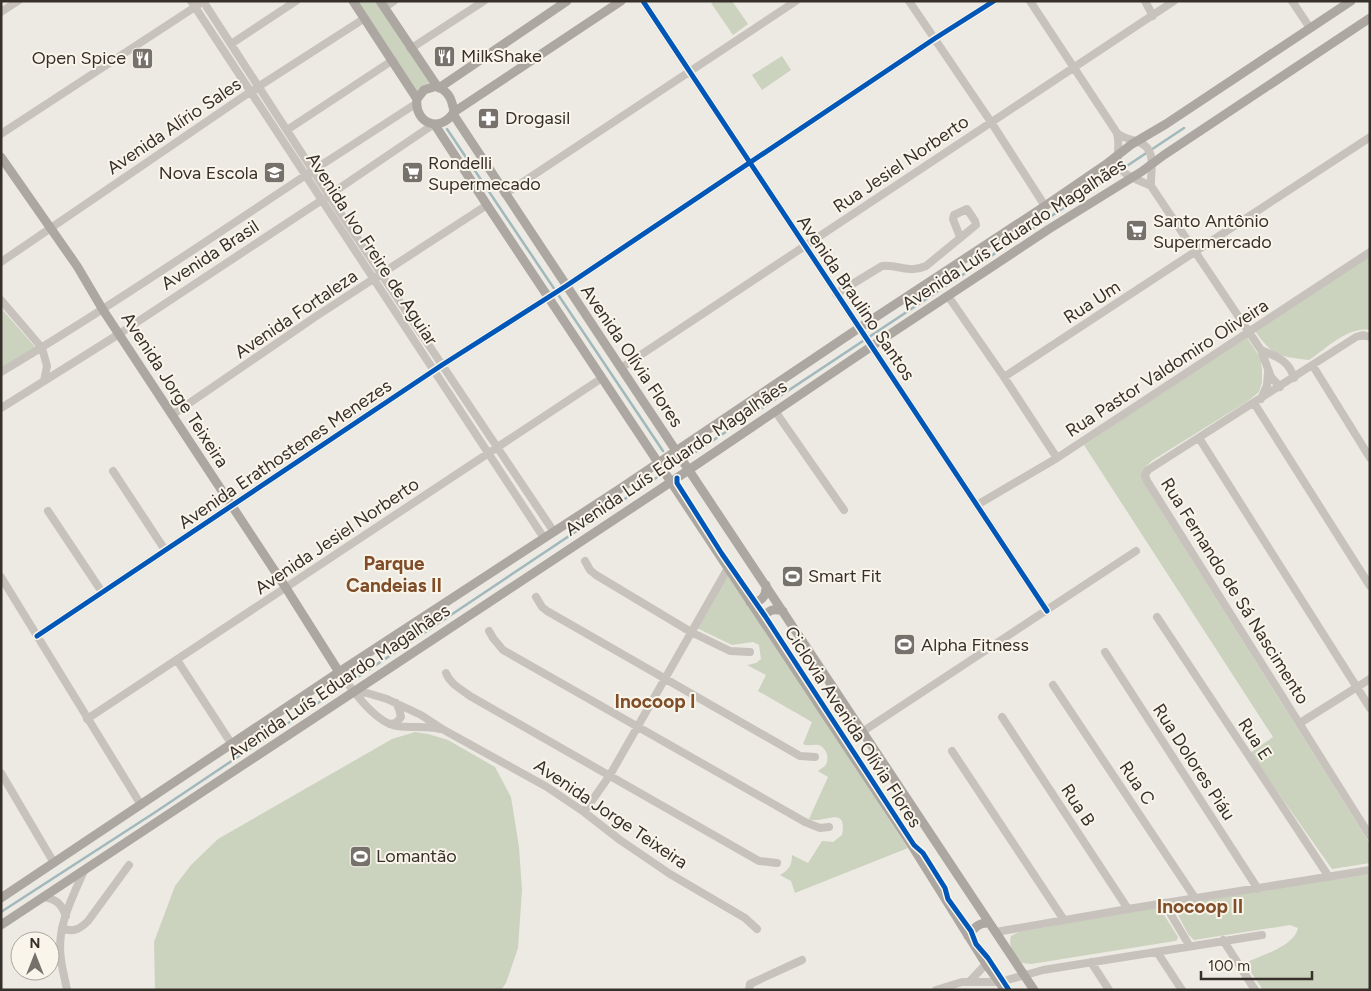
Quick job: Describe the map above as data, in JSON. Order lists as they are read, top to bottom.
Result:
{
  "streets": {
    "main road": [
      "Avenida Luís Eduardo Magalhães",
      "Avenida Brasil",
      "Avenida Olívia Flores",
      "Avenida Jorge Teixeira"
    ],
    "street": [
      "Avenida Alírio Sales",
      "Rua Jesiel Norberto",
      "Avenida Ivo Freire de Aguiar",
      "Avenida Braulino Santos",
      "Rua Um",
      "Avenida Fortaleza",
      "Rua Pastor Valdomiro Oliveira",
      "Avenida Erathostenes Menezes",
      "Avenida Jesiel Norberto",
      "Rua Fernando de Sá Nascimento",
      "Rua E",
      "Rua Dolores Piáu",
      "Rua C",
      "Rua B"
    ],
    "cycle path": ["Ciclovia Avenida Olívia Flores"]
  },
  "crossings": [
    ["Avenida Alírio Sales", "Avenida Ivo Freire de Aguiar"],
    ["Avenida Alírio Sales", "Avenida Olívia Flores"],
    ["Avenida Alírio Sales", "Avenida Jorge Teixeira"],
    ["Rua Jesiel Norberto", "Avenida Braulino Santos"],
    ["Rua Jesiel Norberto", "Avenida Olívia Flores"],
    ["Avenida Luís Eduardo Magalhães", "Avenida Ivo Freire de Aguiar"],
    ["Avenida Luís Eduardo Magalhães", "Avenida Braulino Santos"],
    ["Avenida Luís Eduardo Magalhães", "Avenida Olívia Flores"],
    ["Avenida Luís Eduardo Magalhães", "Avenida Jorge Teixeira"],
    ["Avenida Ivo Freire de Aguiar", "Avenida Brasil"],
    ["Avenida Ivo Freire de Aguiar", "Avenida Fortaleza"],
    ["Avenida Ivo Freire de Aguiar", "Avenida Erathostenes Menezes"],
    ["Avenida Ivo Freire de Aguiar", "Avenida Jesiel Norberto"],
    ["Avenida Brasil", "Avenida Olívia Flores"],
    ["Avenida Brasil", "Avenida Jorge Teixeira"],
    ["Avenida Braulino Santos", "Rua Pastor Valdomiro Oliveira"],
    ["Avenida Fortaleza", "Avenida Olívia Flores"],
    ["Avenida Fortaleza", "Avenida Jorge Teixeira"],
    ["Avenida Olívia Flores", "Avenida Erathostenes Menezes"],
    ["Avenida Olívia Flores", "Avenida Jesiel Norberto"],
    ["Avenida Jorge Teixeira", "Avenida Erathostenes Menezes"],
    ["Avenida Jorge Teixeira", "Avenida Jesiel Norberto"]
  ],
  "districts": ["Parque Candeias II", "Inocoop I", "Inocoop II"],
  "places": {
    "restaurant": ["MilkShake", "Open Spice"],
    "pharmacy": ["Drogasil"],
    "school or university": ["Nova Escola"],
    "supermarket": ["Rondelli Supermecado", "Santo Antônio Supermercado"],
    "sports": ["Smart Fit", "Alpha Fitness", "Lomantão"]
  },
  "scale_bar": "100 m",
  "north": "top"
}
